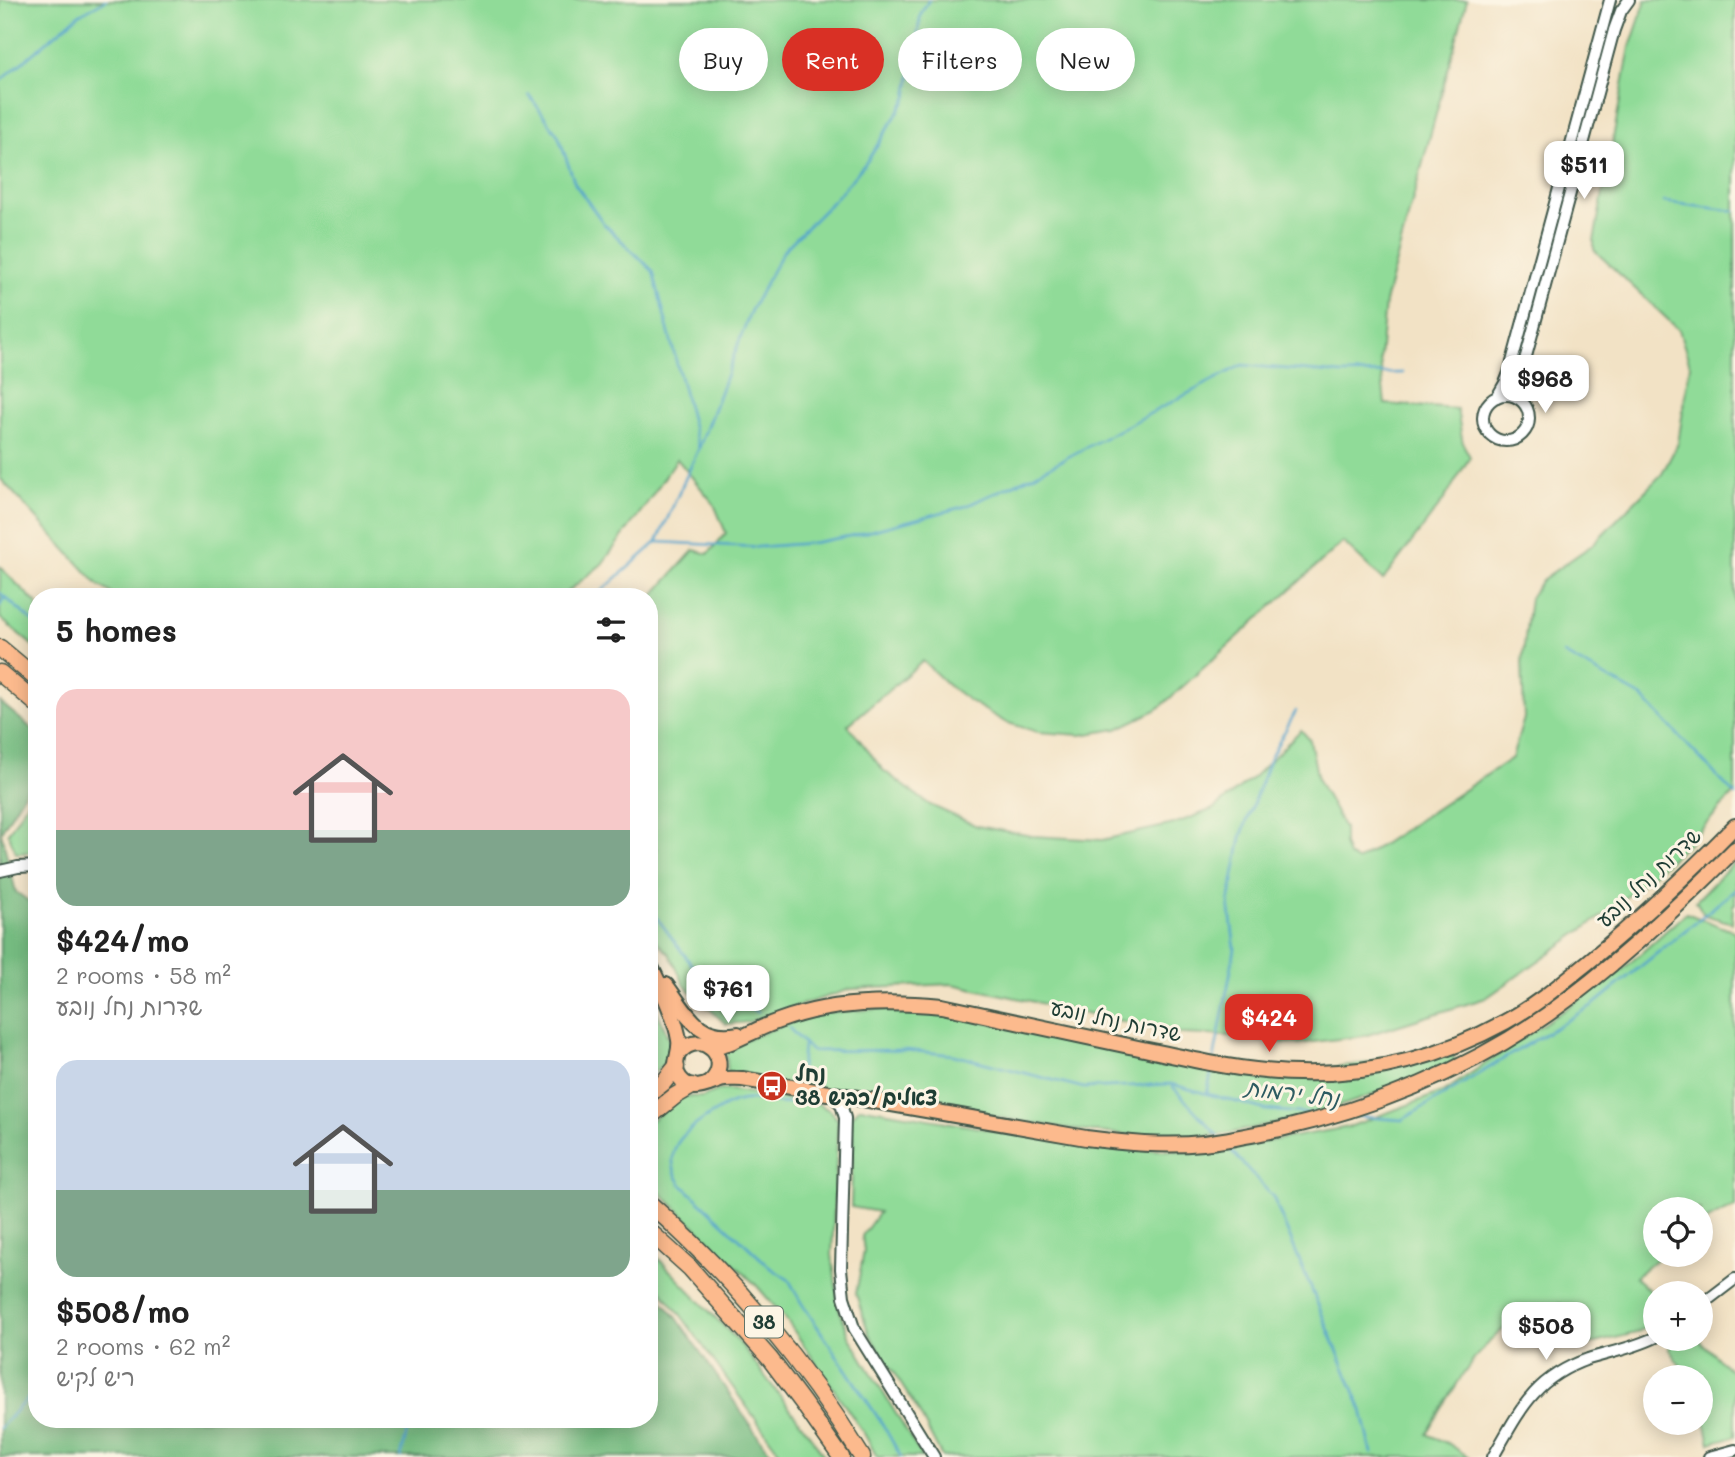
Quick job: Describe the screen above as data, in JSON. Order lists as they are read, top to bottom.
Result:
{
  "streets": {
    "highway": ["38"],
    "main road": ["שדרות נחל נובע"]
  },
  "water": ["נחל ירמות"],
  "places": {
    "bus stop": ["נחל צאלים/כביש 38"]
  },
  "page": {
    "chip": [
      "Buy",
      "Rent",
      "Filters",
      "New"
    ],
    "price": [
      "$511",
      "$968",
      "$761",
      "$424",
      "$508"
    ],
    "heading": "5 homes",
    "list": [
      {
        "name": "$424/mo",
        "note": "2 rooms · 58 m² · שדרות נחל נובע"
      },
      {
        "name": "$508/mo",
        "note": "2 rooms · 62 m² · ריש לקיש"
      }
    ],
    "map_buttons": ["+", "−"]
  }
}
